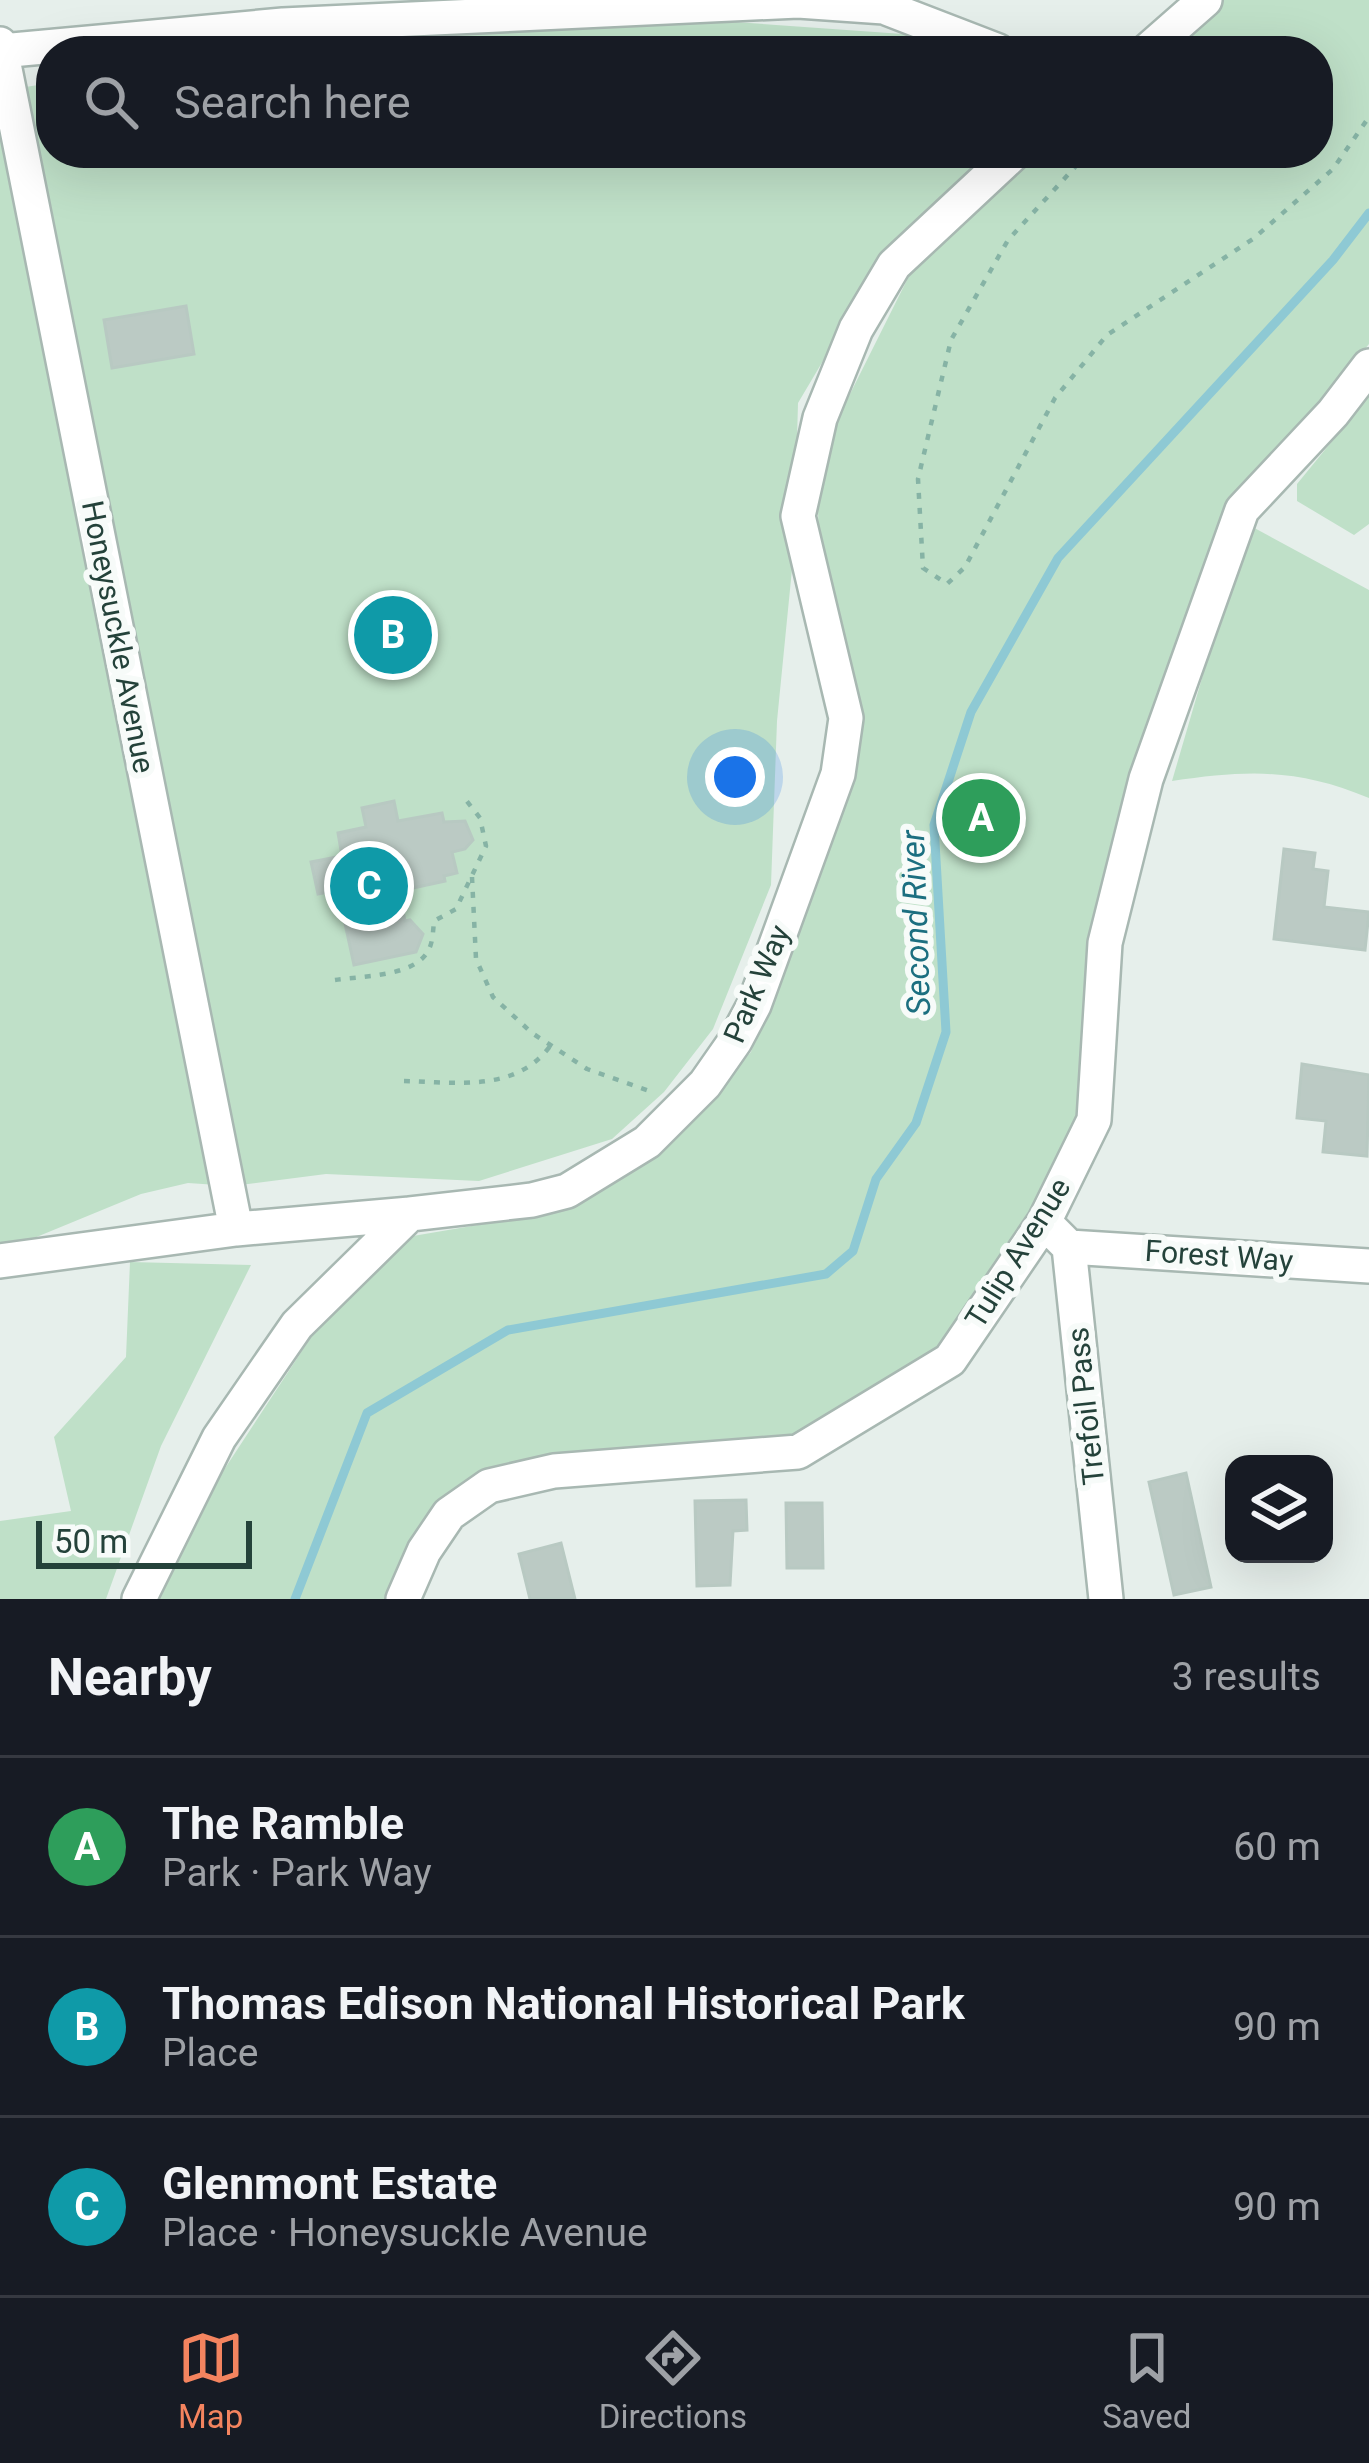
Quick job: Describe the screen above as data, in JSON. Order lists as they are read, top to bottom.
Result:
{
  "streets": {
    "street": [
      "Honeysuckle Avenue",
      "Park Way",
      "Tulip Avenue",
      "Forest Way",
      "Trefoil Pass"
    ]
  },
  "crossings": [
    ["Honeysuckle Avenue", "Park Way"],
    ["Forest Way", "Trefoil Pass"]
  ],
  "water": ["Second River"],
  "scale_bar": "50 m",
  "page": {
    "search": "Search here",
    "pins": ["B", "A", "C"],
    "scale": "50 m",
    "heading": ["Nearby", "3 results"],
    "list": [
      {
        "mark": "A",
        "name": "The Ramble",
        "note": "Park · Park Way",
        "value": "60 m"
      },
      {
        "mark": "B",
        "name": "Thomas Edison National Historical Park",
        "note": "Place",
        "value": "90 m"
      },
      {
        "mark": "C",
        "name": "Glenmont Estate",
        "note": "Place · Honeysuckle Avenue",
        "value": "90 m"
      }
    ],
    "nav": ["Map", "Directions", "Saved"]
  }
}
